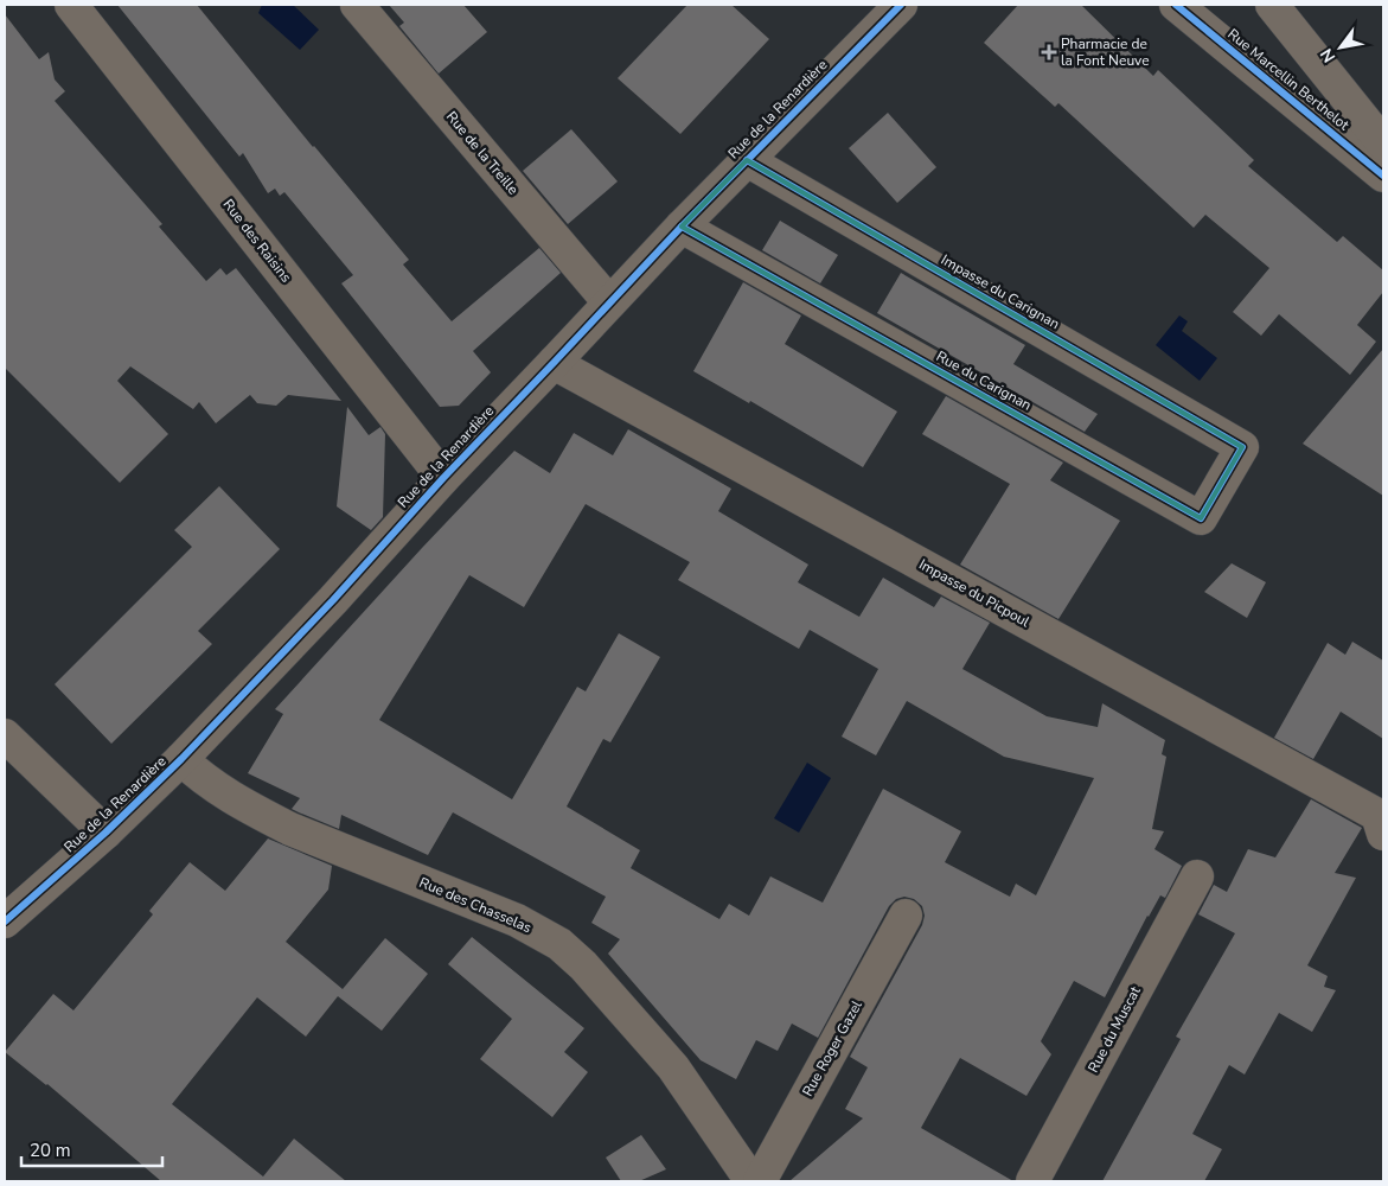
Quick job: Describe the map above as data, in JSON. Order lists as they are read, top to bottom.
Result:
{
  "streets": {
    "street": [
      "Rue Marcellin Berthelot",
      "Rue de la Renardière",
      "Rue de la Treille",
      "Rue des Raisins",
      "Impasse du Carignan",
      "Rue du Carignan",
      "Impasse du Picpoul",
      "Rue des Chasselas",
      "Rue du Muscat",
      "Rue Roger Gazel"
    ]
  },
  "crossings": [
    ["Rue de la Renardière", "Rue de la Treille"],
    ["Rue de la Renardière", "Rue des Raisins"],
    ["Rue de la Renardière", "Impasse du Carignan"],
    ["Rue de la Renardière", "Rue du Carignan"],
    ["Rue de la Renardière", "Impasse du Picpoul"],
    ["Rue de la Renardière", "Rue des Chasselas"],
    ["Impasse du Carignan", "Rue du Carignan"]
  ],
  "places": {
    "health": ["Pharmacie de la Font Neuve"]
  },
  "scale_bar": "20 m",
  "north": "bottom left"
}
